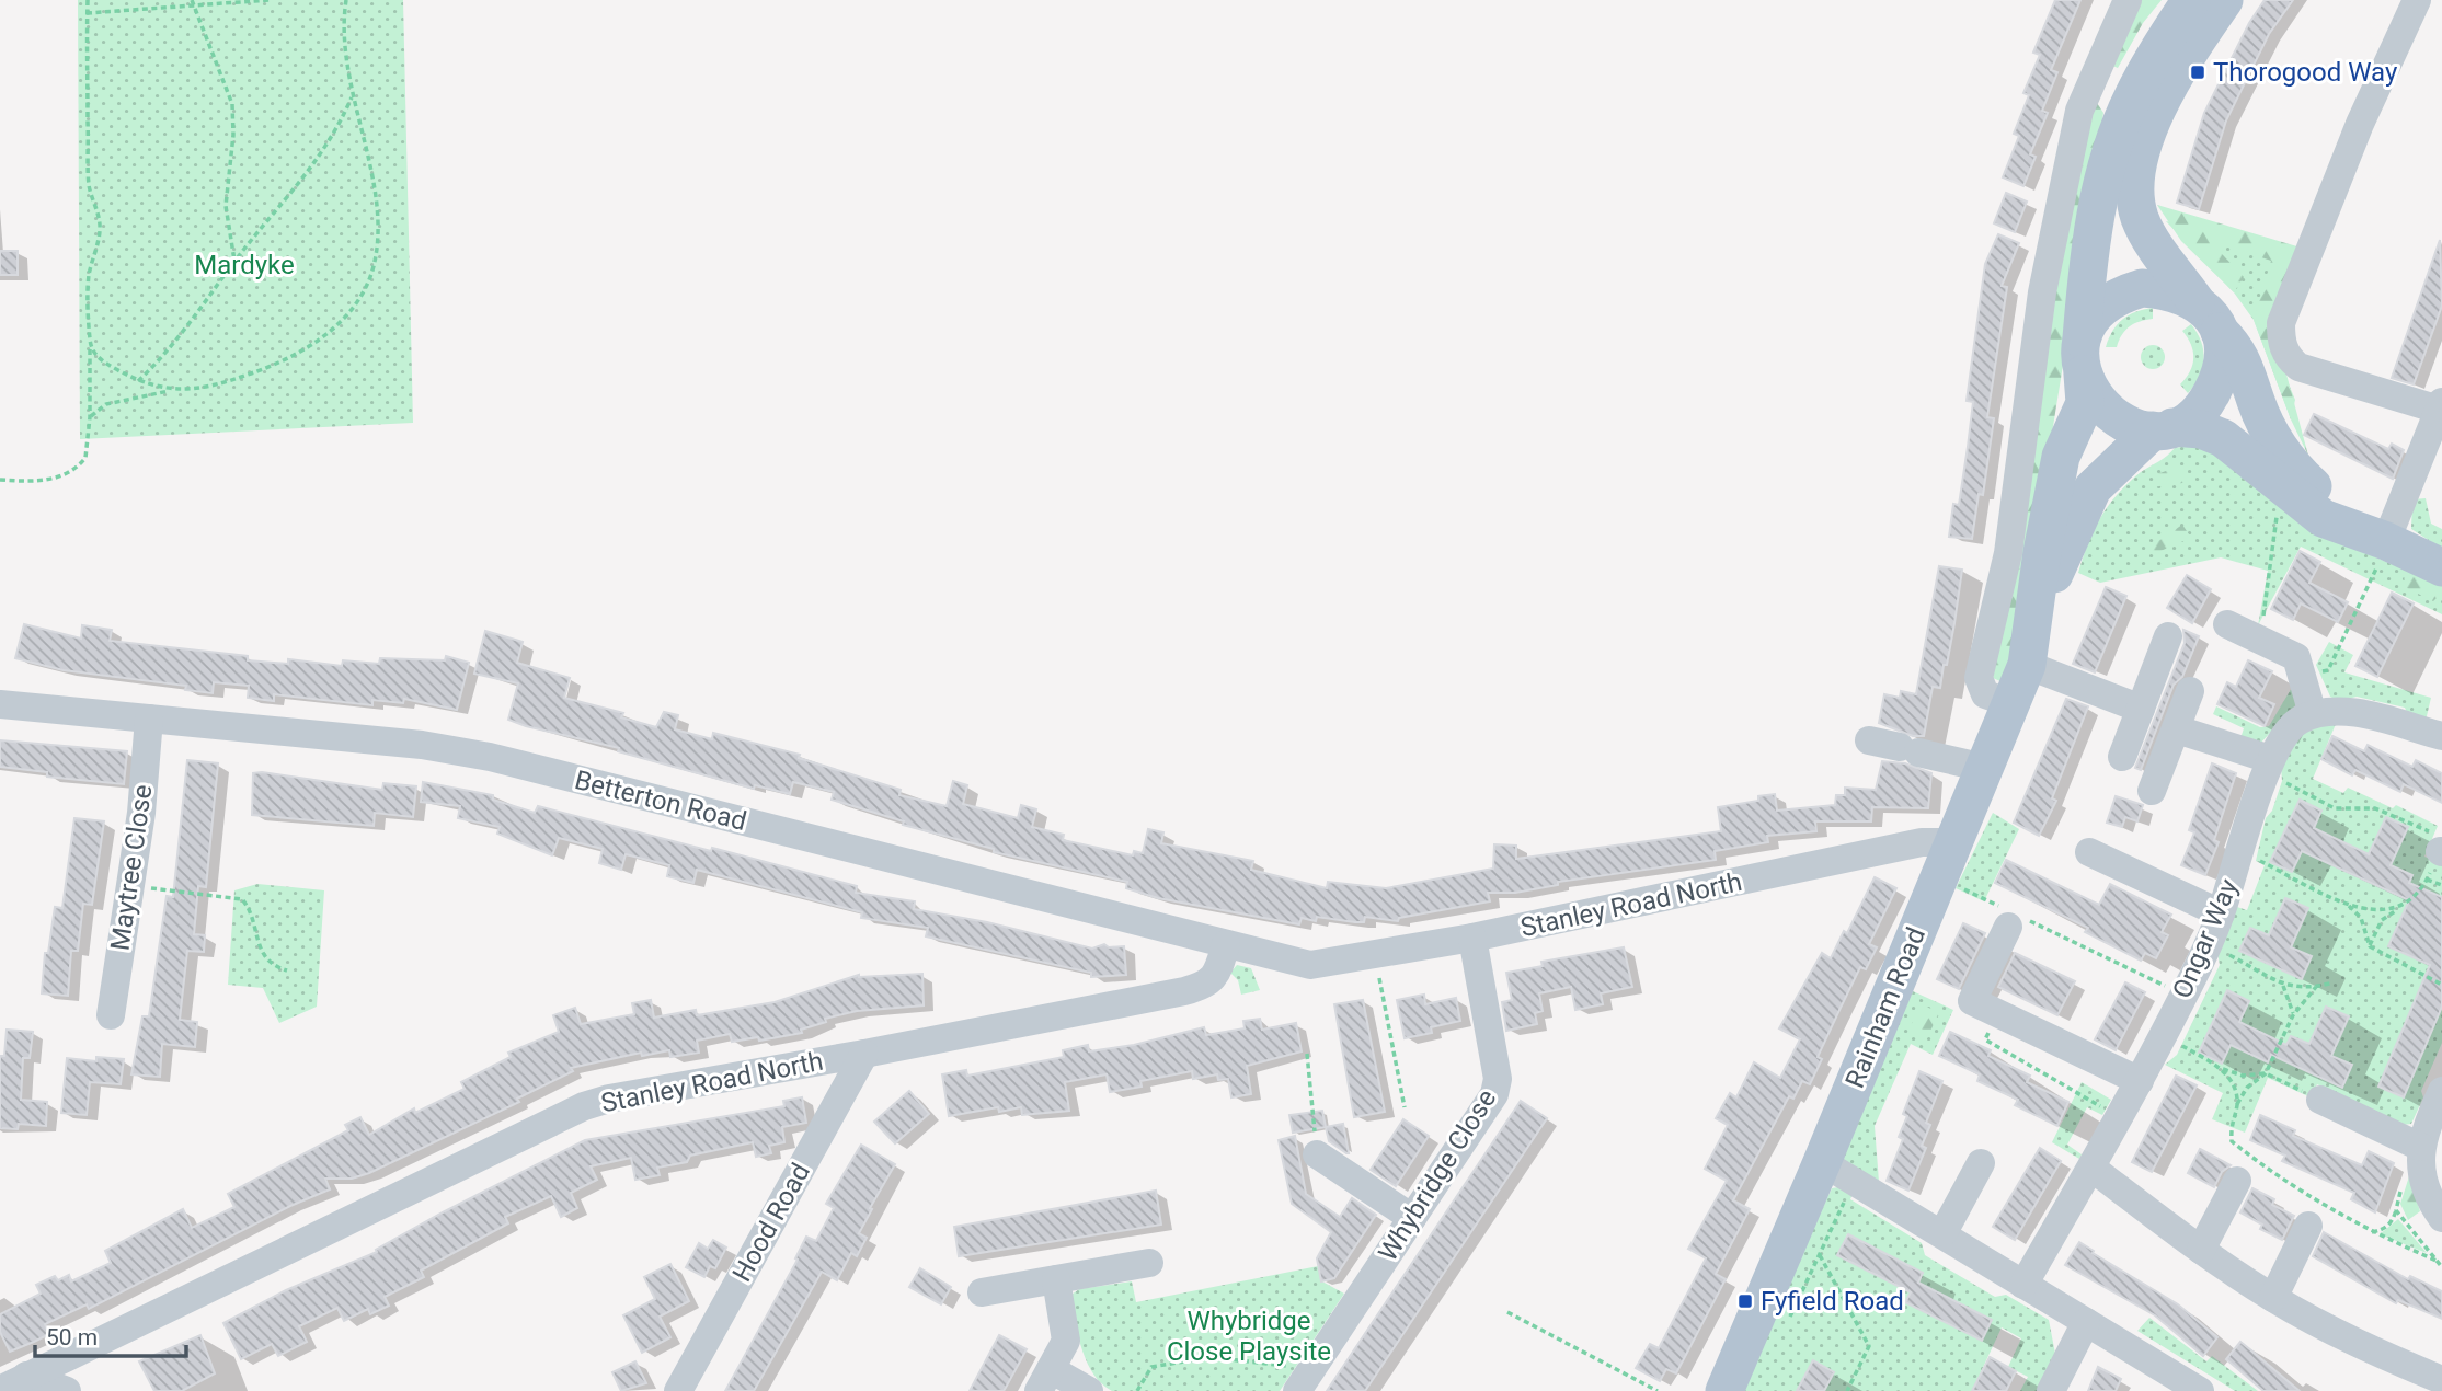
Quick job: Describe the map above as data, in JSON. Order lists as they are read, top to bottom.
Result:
{
  "streets": {
    "main road": ["Rainham Road"],
    "street": [
      "Betterton Road",
      "Maytree Close",
      "Stanley Road North",
      "Ongar Way",
      "Whybridge Close",
      "Hood Road"
    ]
  },
  "crossings": [
    ["Betterton Road", "Maytree Close"],
    ["Betterton Road", "Stanley Road North"],
    ["Stanley Road North", "Rainham Road"],
    ["Stanley Road North", "Whybridge Close"],
    ["Stanley Road North", "Hood Road"]
  ],
  "parks": ["Mardyke", "Whybridge Close Playsite"],
  "places": {
    "transit": ["Thorogood Way", "Fyfield Road"]
  },
  "scale_bar": "50 m"
}
